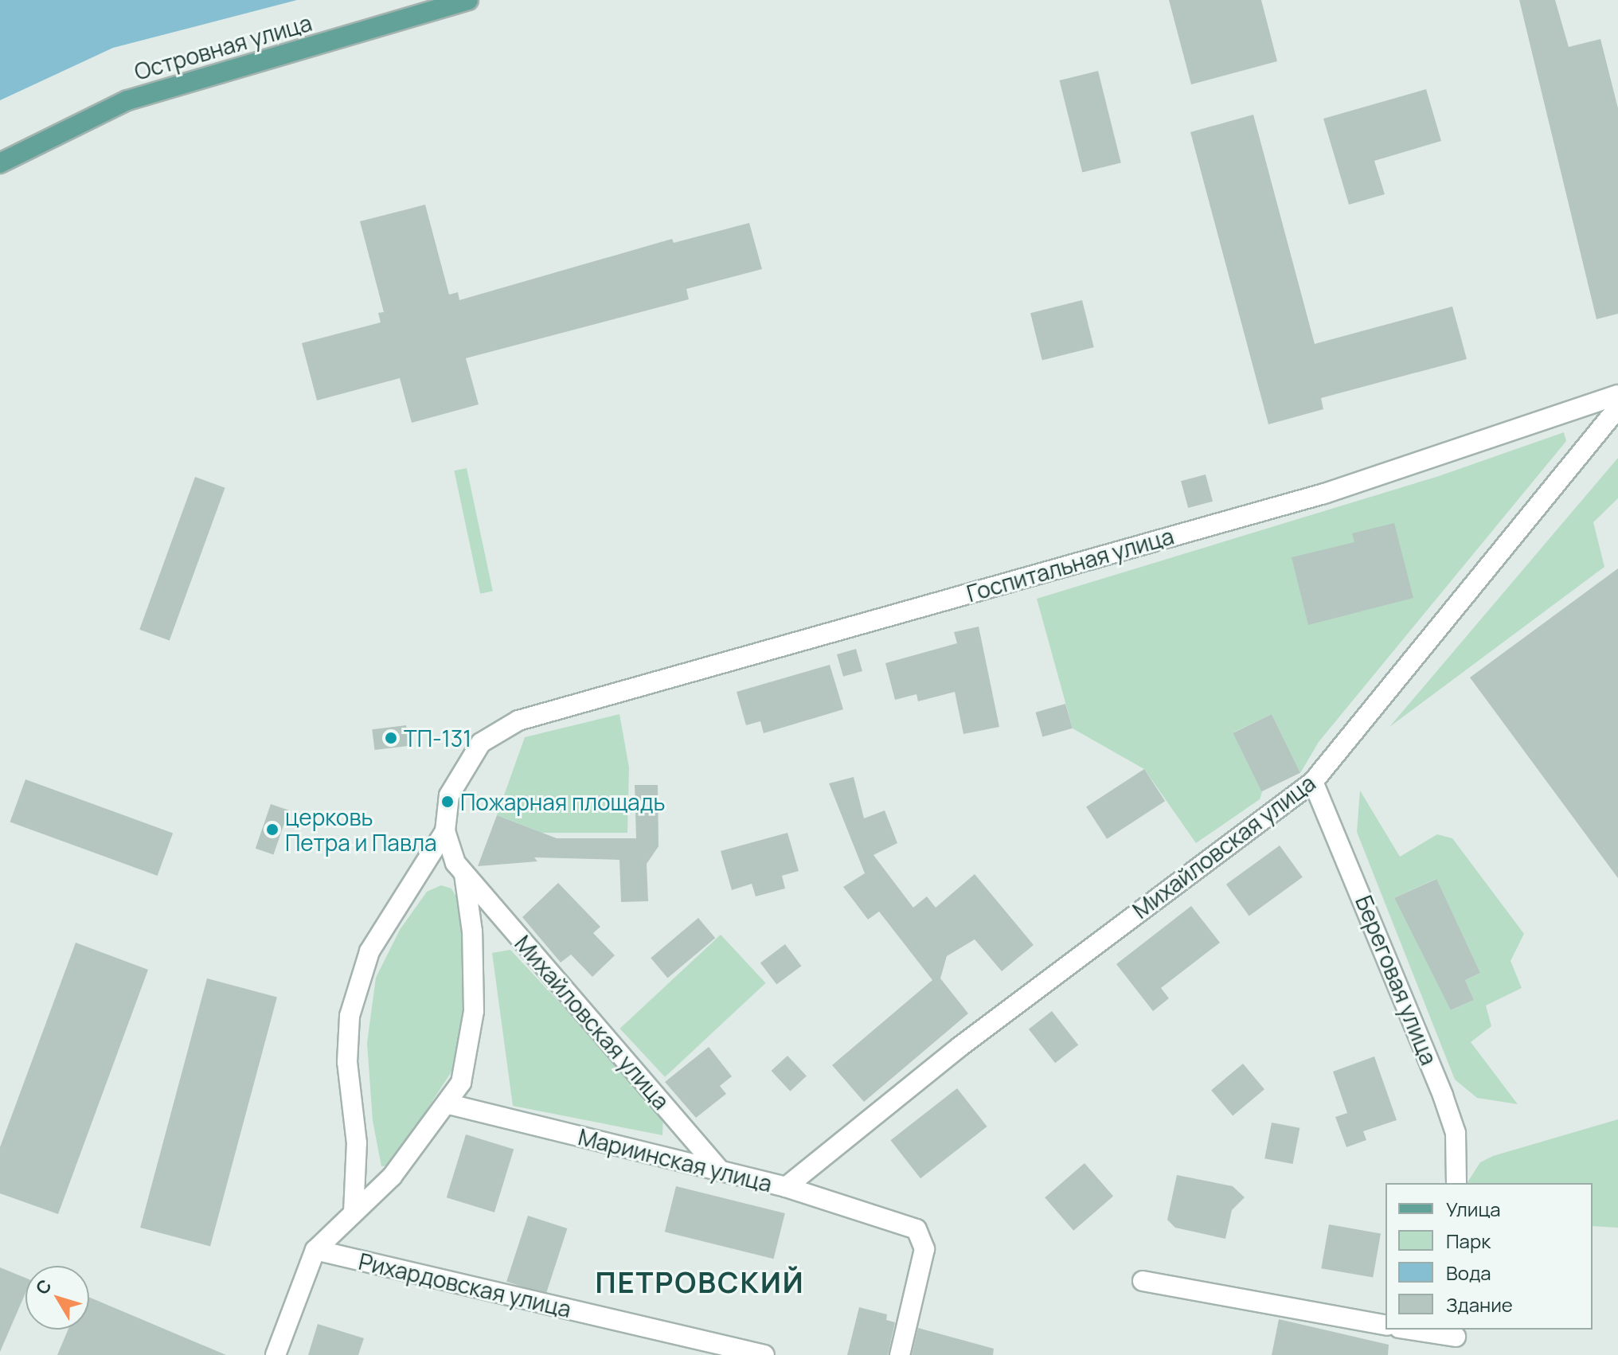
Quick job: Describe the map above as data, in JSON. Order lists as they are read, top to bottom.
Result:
{
  "streets": {
    "main road": ["Островная улица"],
    "street": [
      "Госпитальная улица",
      "Михайловская улица",
      "Береговая улица",
      "Мариинская улица",
      "Рихардовская улица"
    ]
  },
  "crossings": [
    ["Михайловская улица", "Береговая улица"],
    ["Михайловская улица", "Мариинская улица"]
  ],
  "districts": ["ПЕТРОВСКИЙ"],
  "places": ["ТП-131", "Пожарная площадь", "церковь Петра и Павла"],
  "legend": [
    "Улица",
    "Парк",
    "Вода",
    "Здание"
  ],
  "north": "top left"
}
